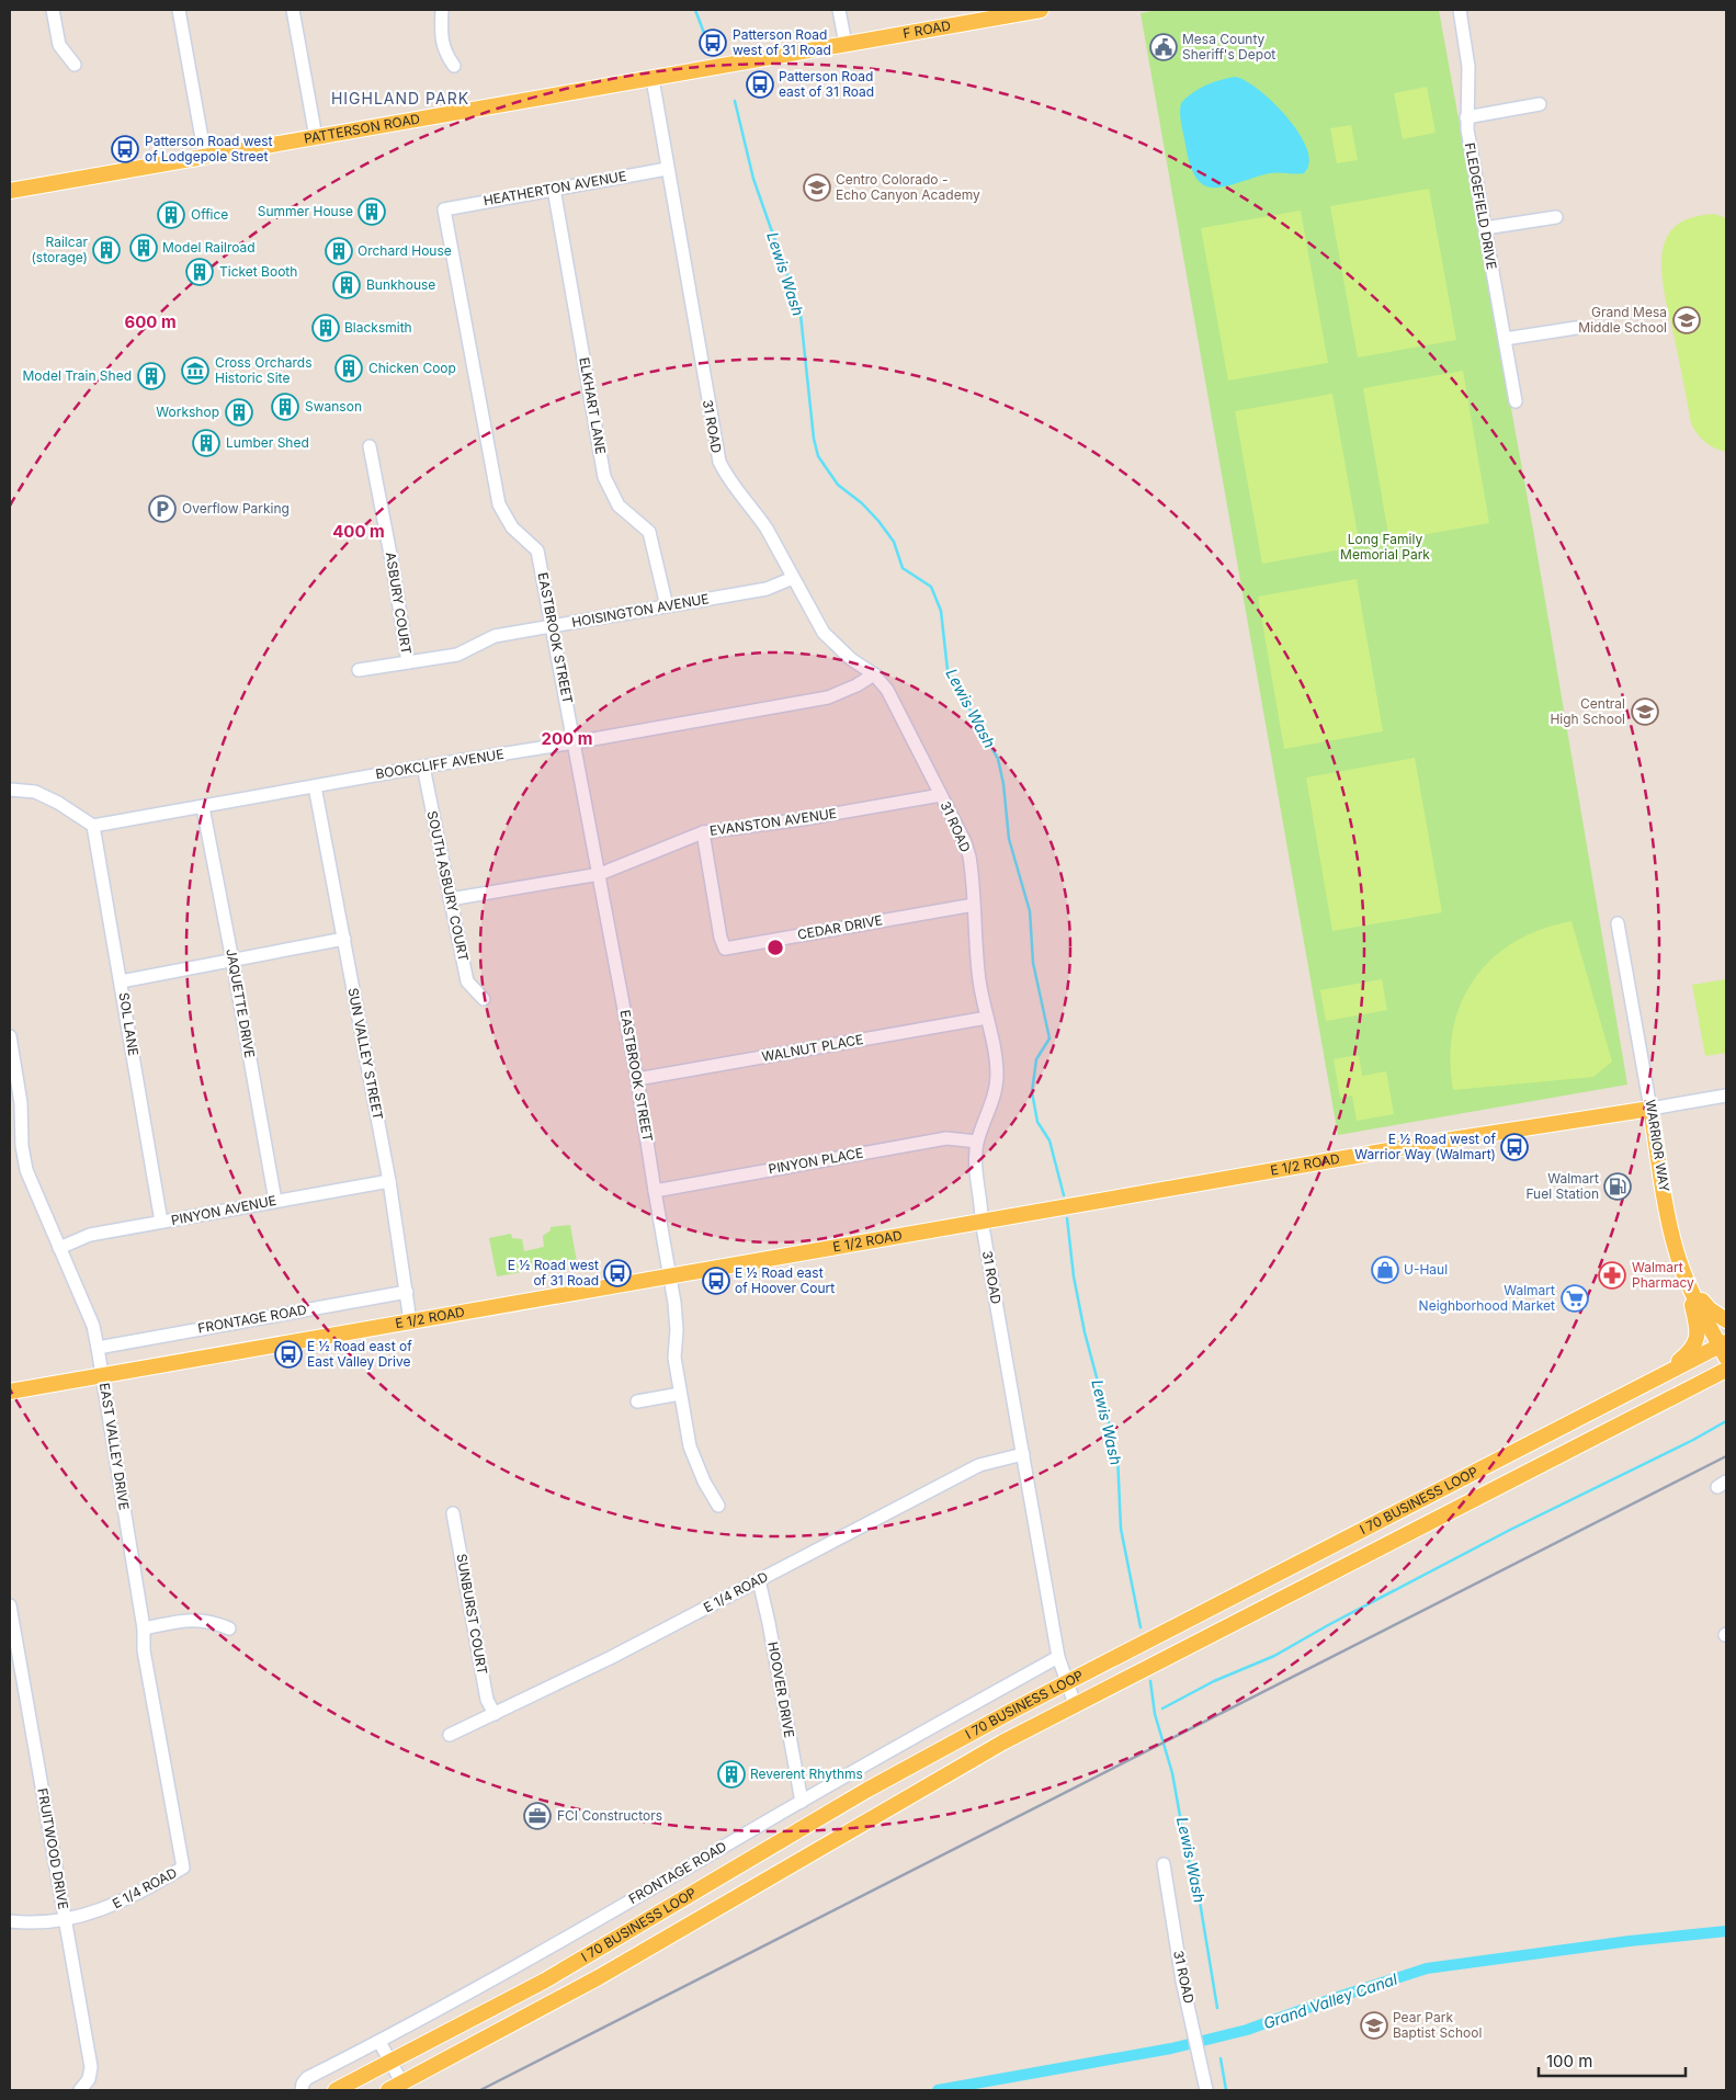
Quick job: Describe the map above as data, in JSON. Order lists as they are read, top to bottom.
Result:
{
  "streets": {
    "main road": [
      "F ROAD",
      "PATTERSON ROAD",
      "WARRIOR WAY",
      "E 1/2 ROAD",
      "I 70 BUSINESS LOOP"
    ],
    "street": [
      "HEATHERTON AVENUE",
      "FLEDGEFIELD DRIVE",
      "ELKHART LANE",
      "31 ROAD",
      "ASBURY COURT",
      "HOISINGTON AVENUE",
      "EASTBROOK STREET",
      "BOOKCLIFF AVENUE",
      "EVANSTON AVENUE",
      "SOUTH ASBURY COURT",
      "CEDAR DRIVE",
      "JAQUETTE DRIVE",
      "SOL LANE",
      "WALNUT PLACE",
      "SUN VALLEY STREET",
      "PINYON PLACE",
      "PINYON AVENUE",
      "FRONTAGE ROAD",
      "EAST VALLEY DRIVE",
      "E 1/4 ROAD",
      "SUNBURST COURT",
      "HOOVER DRIVE",
      "FRUITWOOD DRIVE"
    ]
  },
  "crossings": [
    ["F ROAD", "PATTERSON ROAD"],
    ["PATTERSON ROAD", "31 ROAD"],
    ["HEATHERTON AVENUE", "ELKHART LANE"],
    ["HEATHERTON AVENUE", "31 ROAD"],
    ["HEATHERTON AVENUE", "EASTBROOK STREET"],
    ["ELKHART LANE", "HOISINGTON AVENUE"],
    ["31 ROAD", "HOISINGTON AVENUE"],
    ["31 ROAD", "BOOKCLIFF AVENUE"],
    ["31 ROAD", "EVANSTON AVENUE"],
    ["31 ROAD", "CEDAR DRIVE"],
    ["31 ROAD", "WALNUT PLACE"],
    ["31 ROAD", "PINYON PLACE"],
    ["31 ROAD", "E 1/2 ROAD"],
    ["31 ROAD", "FRONTAGE ROAD"],
    ["31 ROAD", "I 70 BUSINESS LOOP"],
    ["31 ROAD", "E 1/4 ROAD"],
    ["ASBURY COURT", "HOISINGTON AVENUE"],
    ["HOISINGTON AVENUE", "EASTBROOK STREET"],
    ["EASTBROOK STREET", "BOOKCLIFF AVENUE"],
    ["EASTBROOK STREET", "EVANSTON AVENUE"],
    ["EASTBROOK STREET", "WALNUT PLACE"],
    ["EASTBROOK STREET", "PINYON PLACE"],
    ["EASTBROOK STREET", "E 1/2 ROAD"],
    ["BOOKCLIFF AVENUE", "SOUTH ASBURY COURT"],
    ["BOOKCLIFF AVENUE", "JAQUETTE DRIVE"],
    ["BOOKCLIFF AVENUE", "SOL LANE"],
    ["BOOKCLIFF AVENUE", "SUN VALLEY STREET"],
    ["EVANSTON AVENUE", "SOUTH ASBURY COURT"],
    ["EVANSTON AVENUE", "CEDAR DRIVE"],
    ["JAQUETTE DRIVE", "PINYON AVENUE"],
    ["SOL LANE", "PINYON AVENUE"],
    ["SUN VALLEY STREET", "E 1/2 ROAD"],
    ["SUN VALLEY STREET", "PINYON AVENUE"],
    ["SUN VALLEY STREET", "FRONTAGE ROAD"],
    ["WARRIOR WAY", "E 1/2 ROAD"],
    ["WARRIOR WAY", "I 70 BUSINESS LOOP"],
    ["E 1/2 ROAD", "EAST VALLEY DRIVE"],
    ["PINYON AVENUE", "EAST VALLEY DRIVE"],
    ["FRONTAGE ROAD", "EAST VALLEY DRIVE"],
    ["FRONTAGE ROAD", "HOOVER DRIVE"],
    ["EAST VALLEY DRIVE", "E 1/4 ROAD"],
    ["E 1/4 ROAD", "SUNBURST COURT"],
    ["E 1/4 ROAD", "HOOVER DRIVE"],
    ["E 1/4 ROAD", "FRUITWOOD DRIVE"]
  ],
  "districts": ["HIGHLAND PARK"],
  "water": ["Lewis Wash", "Grand Valley Canal"],
  "parks": ["Long Family Memorial Park"],
  "places": {
    "bus stop": [
      "Patterson Road west of 31 Road",
      "Patterson Road east of 31 Road",
      "Patterson Road west of Lodgepole Street",
      "E ½ Road west of Warrior Way (Walmart)",
      "E ½ Road west of 31 Road",
      "E ½ Road east of Hoover Court",
      "E ½ Road east of East Valley Drive"
    ],
    "public building": ["Mesa County Sheriff's Depot"],
    "school or university": [
      "Centro Colorado - Echo Canyon Academy",
      "Grand Mesa Middle School",
      "Central High School",
      "Pear Park Baptist School"
    ],
    "building": [
      "Summer House",
      "Office",
      "Model Railroad",
      "Railcar (storage)",
      "Orchard House",
      "Ticket Booth",
      "Bunkhouse",
      "Blacksmith",
      "Chicken Coop",
      "Model Train Shed",
      "Swanson",
      "Workshop",
      "Lumber Shed",
      "Reverent Rhythms"
    ],
    "museum": ["Cross Orchards Historic Site"],
    "parking": ["Overflow Parking"],
    "fuel station": ["Walmart Fuel Station"],
    "shop": ["U-Haul"],
    "pharmacy": ["Walmart Pharmacy"],
    "supermarket": ["Walmart Neighborhood Market"],
    "office": ["FCI Constructors"]
  },
  "scale_bar": "100 m",
  "rings": ["600 m", "400 m", "200 m"]
}
